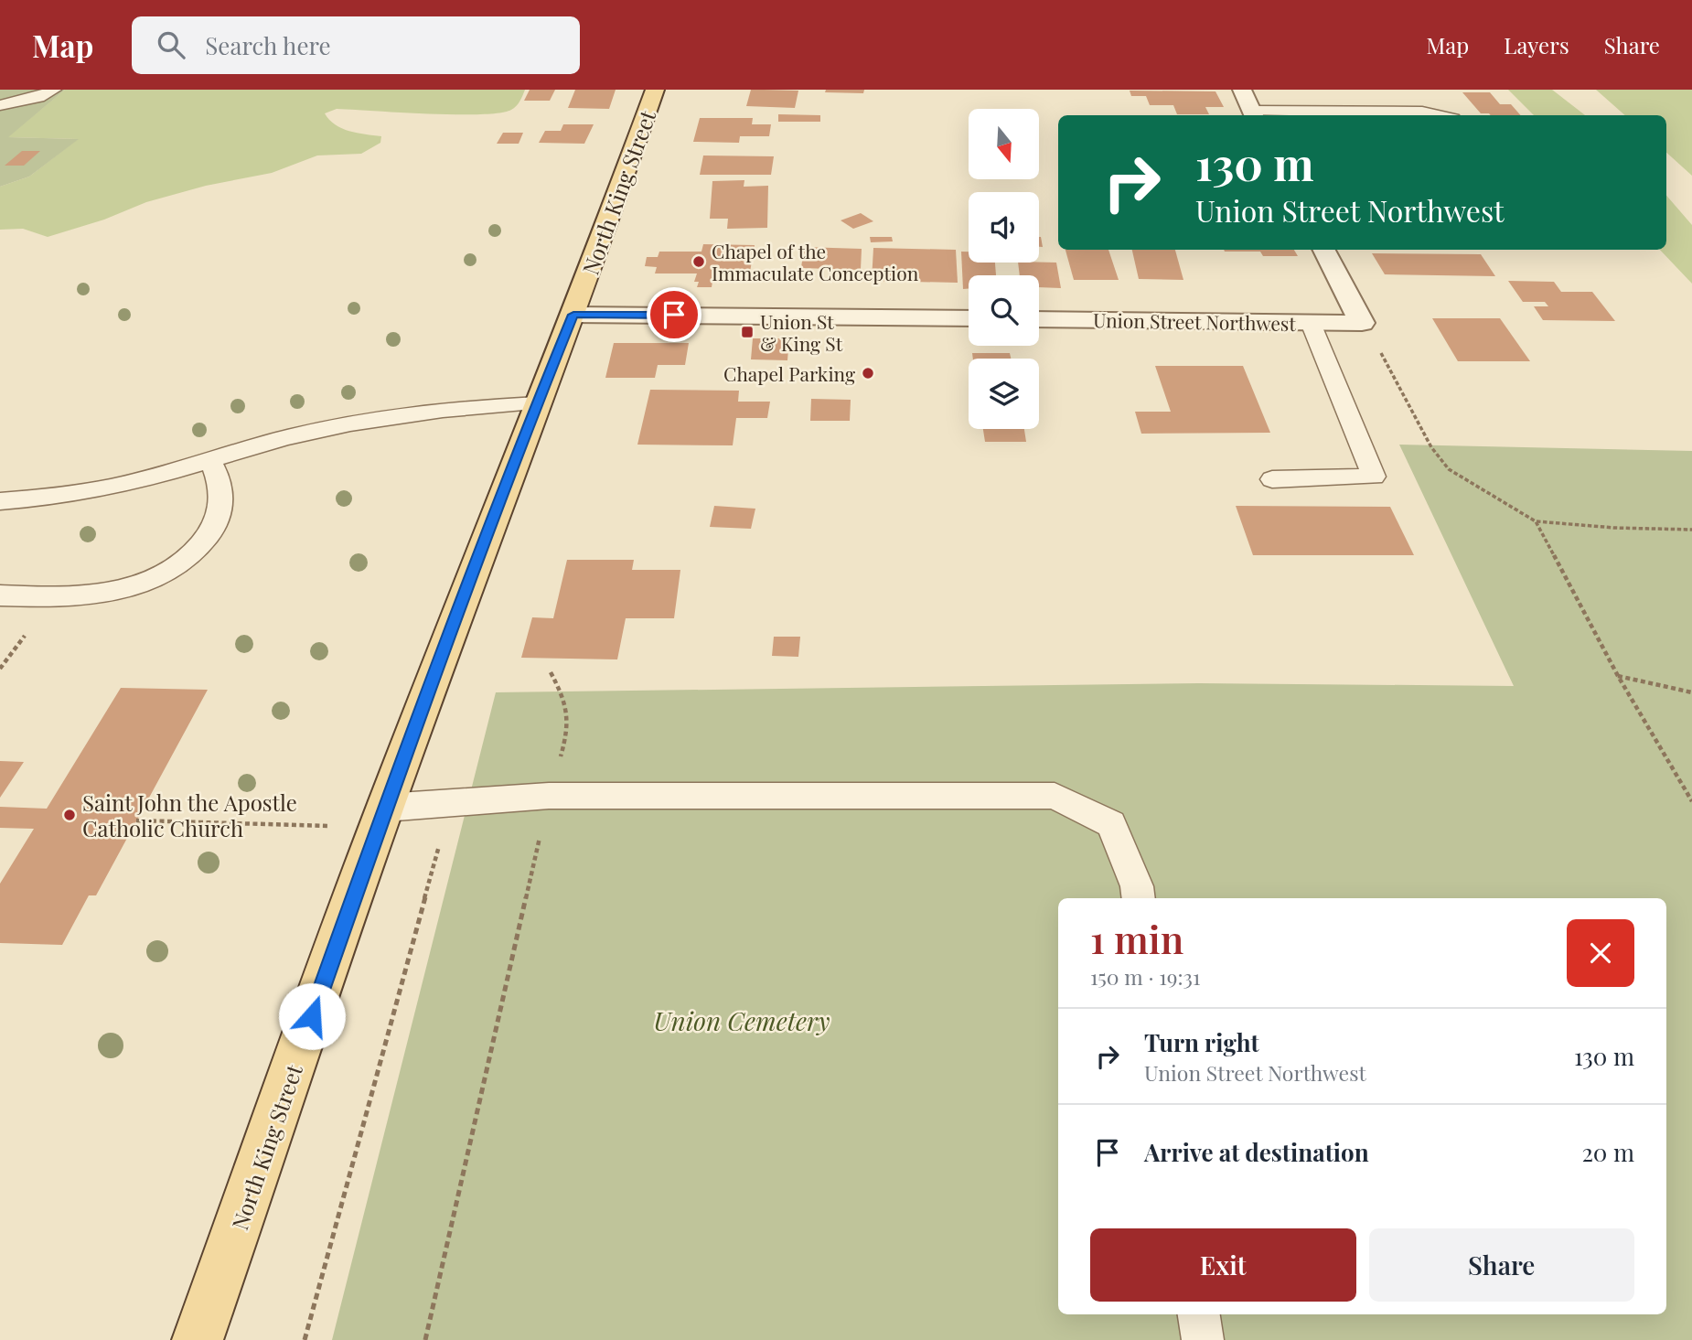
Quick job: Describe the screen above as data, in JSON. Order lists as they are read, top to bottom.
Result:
{
  "streets": {
    "main road": ["North King Street"],
    "street": ["Union Street Northwest"]
  },
  "parks": ["Union Cemetery"],
  "places": {
    "other": ["Chapel of the Immaculate Conception", "Chapel Parking", "Saint John the Apostle Catholic Church"],
    "transit": ["Union St & King St"]
  },
  "north": "bottom",
  "page": {
    "header": "Map",
    "search": "Search here",
    "nav": ["Map", "Layers", "Share"],
    "turn": ["130 m", "Union Street Northwest"],
    "heading": ["1 min", "150 m · 19:31"],
    "list": [
      {
        "name": "Turn right",
        "note": "Union Street Northwest",
        "value": "130 m"
      },
      {
        "name": "Arrive at destination",
        "value": "20 m"
      }
    ],
    "buttons": ["Exit", "Share"]
  }
}
